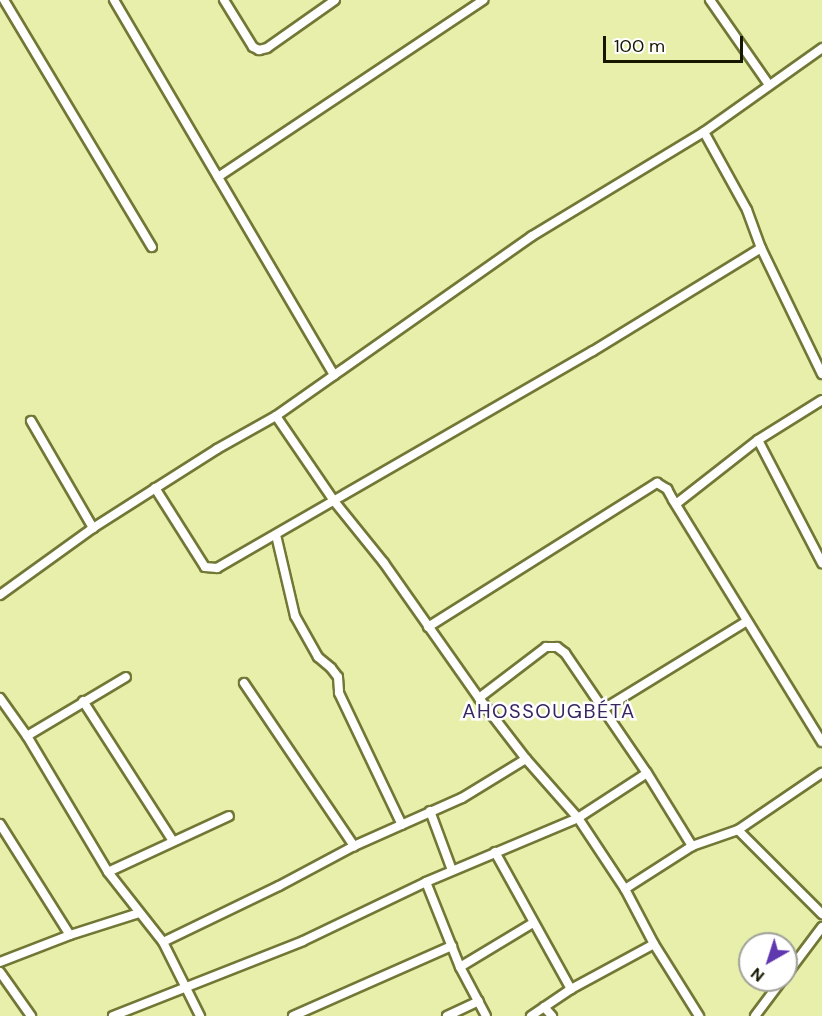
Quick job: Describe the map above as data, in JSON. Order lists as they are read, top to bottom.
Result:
{
  "districts": ["AHOSSOUGBÉTA"],
  "scale_bar": "100 m",
  "north": "bottom left"
}
